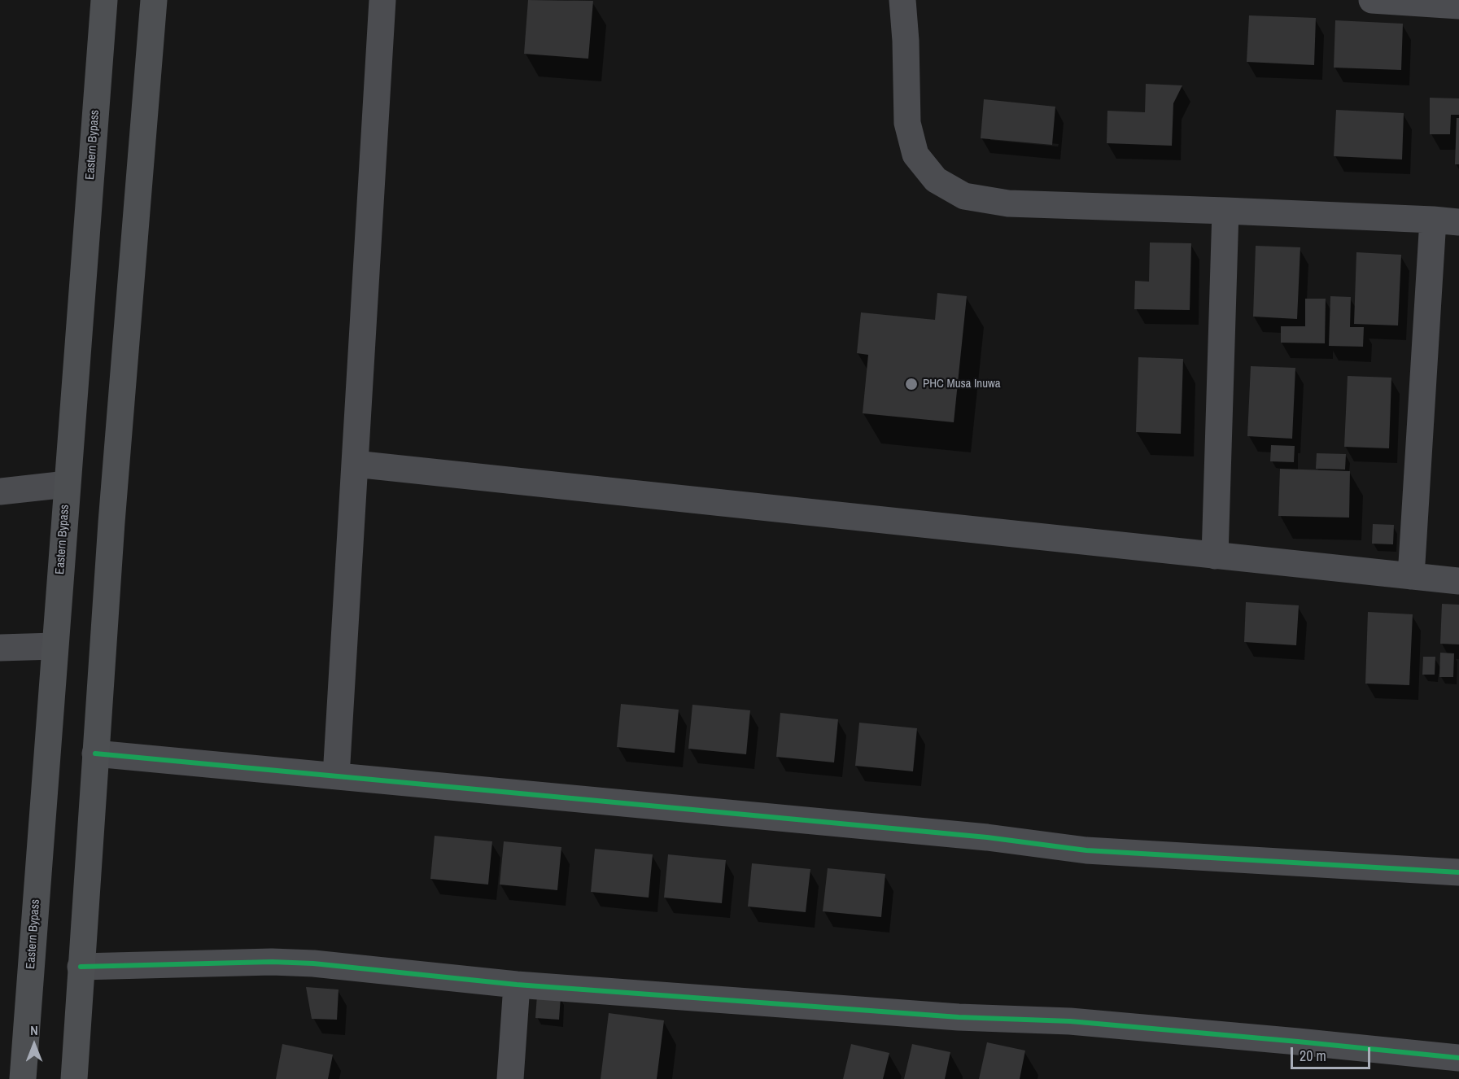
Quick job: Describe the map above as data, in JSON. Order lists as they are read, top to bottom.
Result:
{
  "streets": {
    "main road": ["Eastern Bypass"]
  },
  "places": ["PHC Musa Inuwa"],
  "scale_bar": "20 m",
  "north": "top"
}
